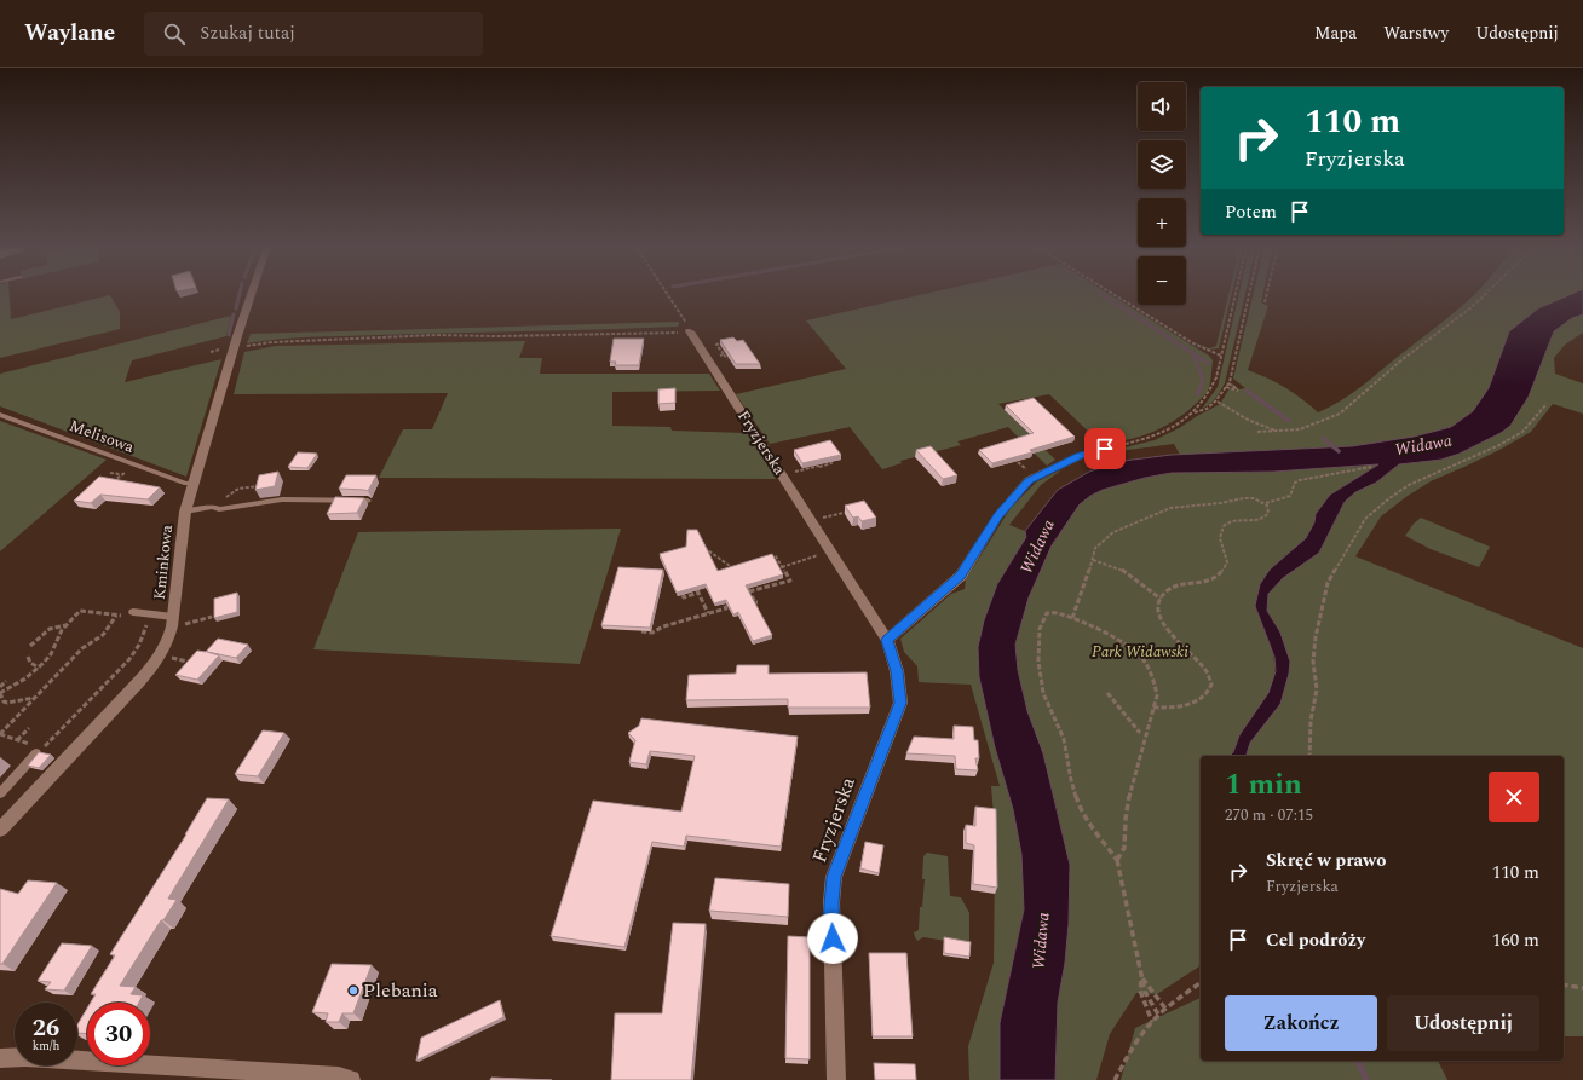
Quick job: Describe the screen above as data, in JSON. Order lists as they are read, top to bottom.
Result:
{
  "streets": {
    "street": ["Fryzjerska", "Kminkowa"],
    "lane": ["Melisowa"]
  },
  "crossings": [
    ["Melisowa", "Kminkowa"]
  ],
  "water": ["Widawa"],
  "parks": ["Park Widawski"],
  "places": ["Plebania"],
  "page": {
    "header": "Waylane",
    "search": "Szukaj tutaj",
    "nav": ["Mapa", "Warstwy", "Udostępnij"],
    "map_buttons": ["+", "−"],
    "turn": ["110 m", "Fryzjerska"],
    "then": "Potem",
    "heading": ["1 min", "270 m · 07:15"],
    "list": [
      {
        "name": "Skręć w prawo",
        "note": "Fryzjerska",
        "value": "110 m"
      },
      {
        "name": "Cel podróży",
        "value": "160 m"
      }
    ],
    "buttons": ["Zakończ", "Udostępnij"],
    "speed": "26 km/h",
    "limit": "30"
  }
}
